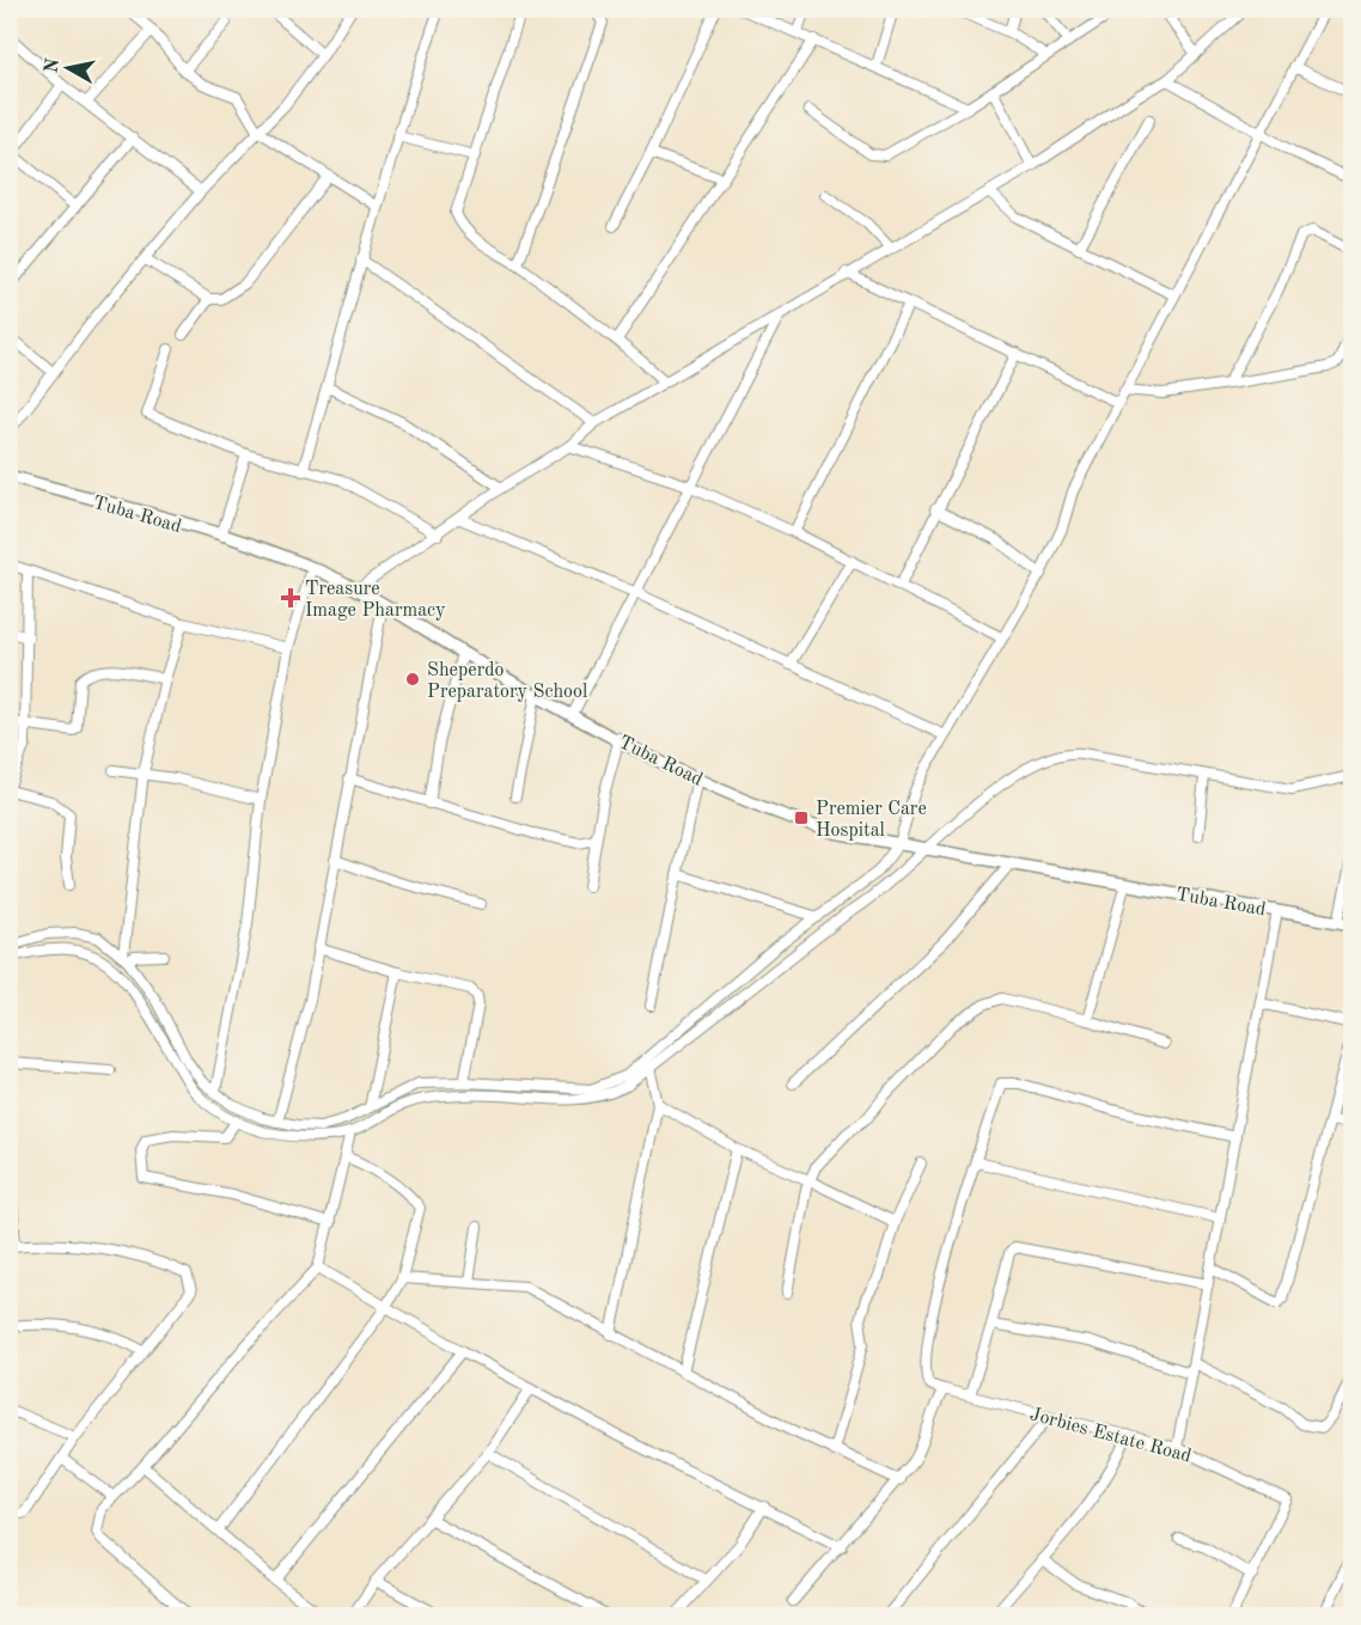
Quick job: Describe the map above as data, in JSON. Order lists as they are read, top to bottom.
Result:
{
  "streets": {
    "street": ["Tuba Road", "Jorbies Estate Road"]
  },
  "places": {
    "health": ["Treasure Image Pharmacy"],
    "other": ["Sheperdo Preparatory School"],
    "transit": ["Premier Care Hospital"]
  },
  "north": "left"
}
